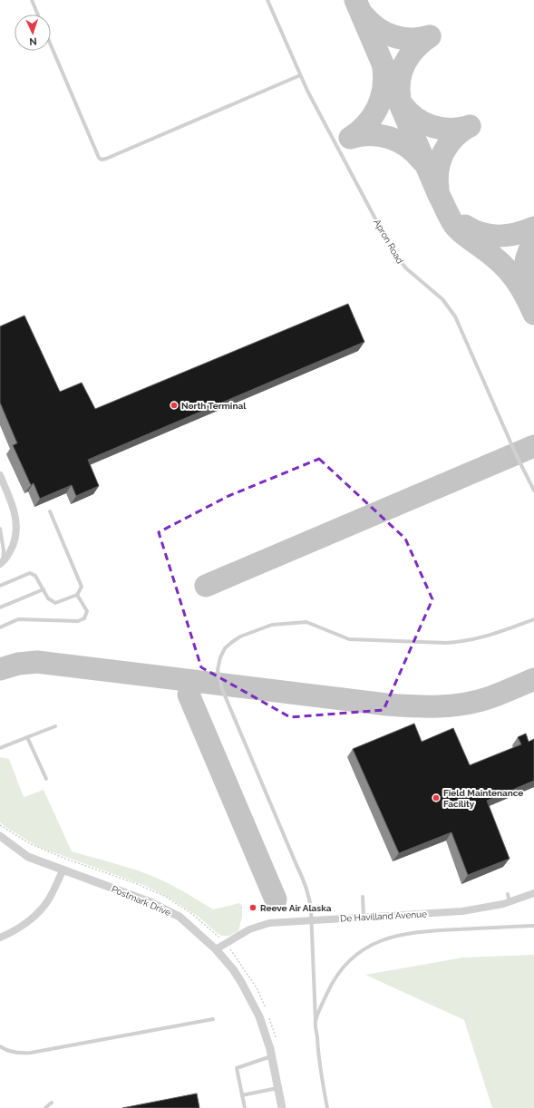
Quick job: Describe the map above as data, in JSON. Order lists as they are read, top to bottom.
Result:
{
  "streets": {
    "street": ["Postmark Drive", "De Havilland Avenue"],
    "lane": ["Apron Road"]
  },
  "crossings": [
    ["Postmark Drive", "De Havilland Avenue"]
  ],
  "places": ["North Terminal", "Field Maintenance Facility", "Reeve Air Alaska"],
  "north": "bottom"
}
